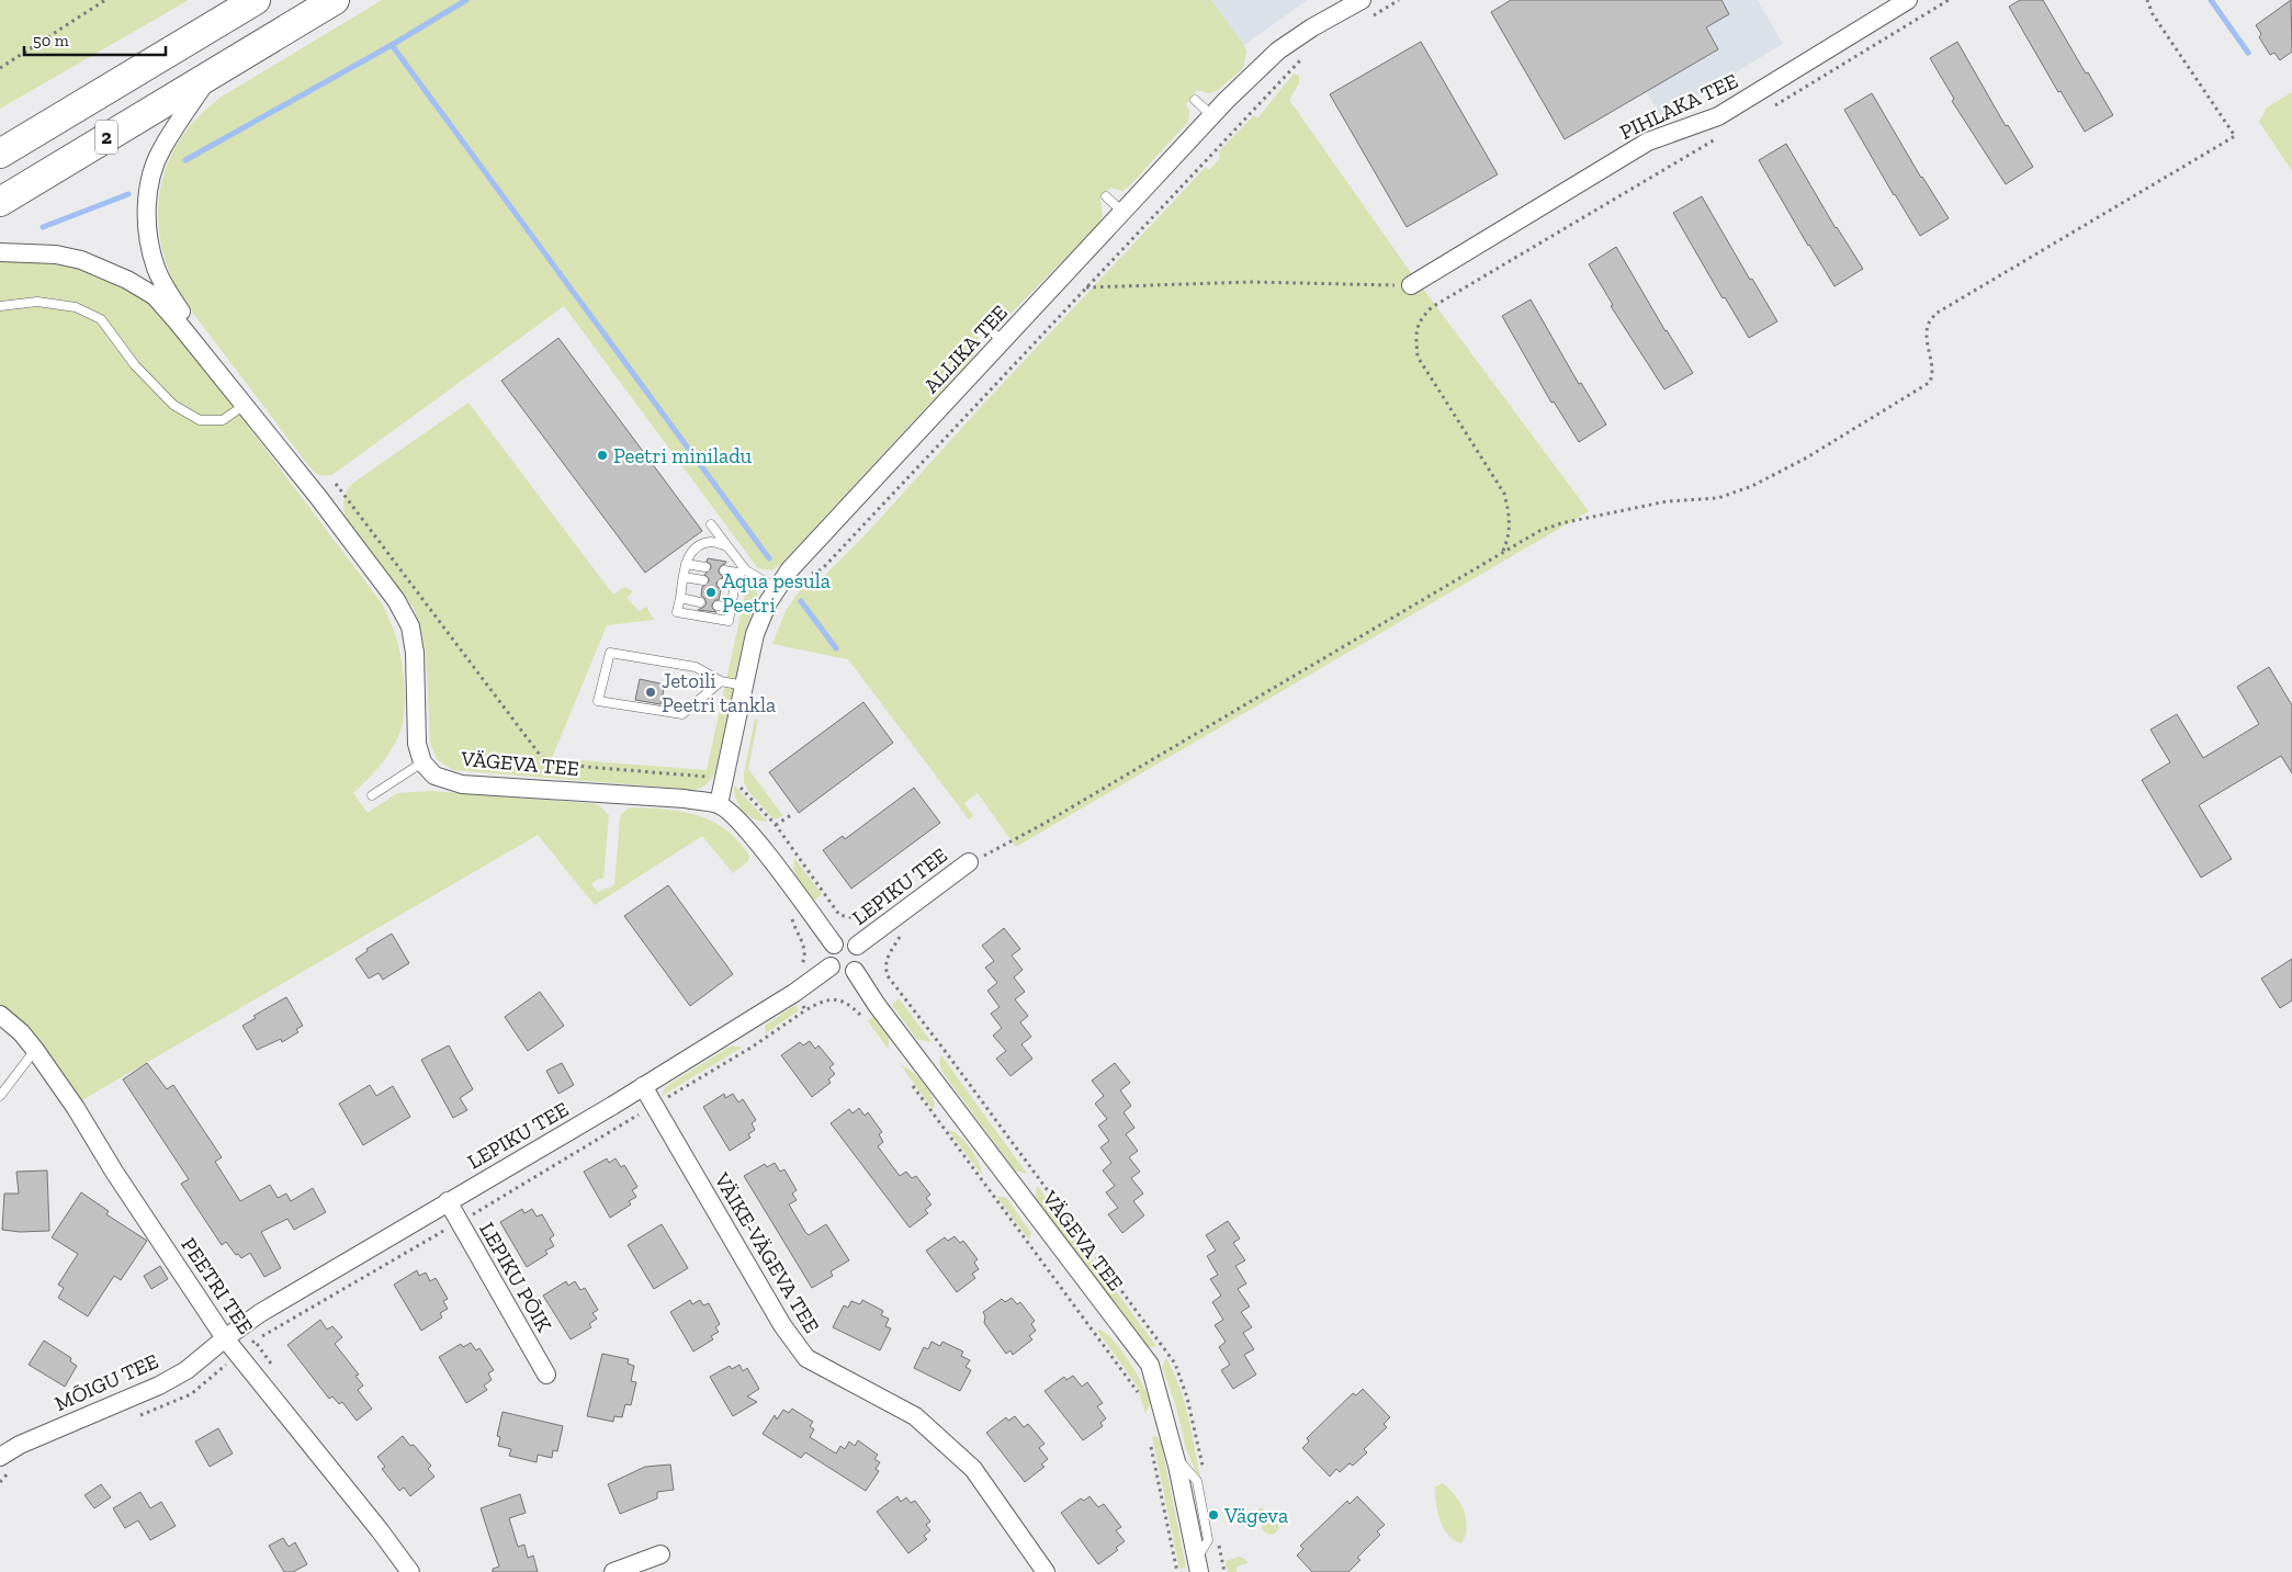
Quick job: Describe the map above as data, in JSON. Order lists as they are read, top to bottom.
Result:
{
  "streets": {
    "highway": ["2"],
    "street": [
      "PIHLAKA TEE",
      "ALLIKA TEE",
      "VÄGEVA TEE",
      "LEPIKU TEE",
      "VÄIKE-VÄGEVA TEE",
      "LEPIKU PÕIK",
      "PEETRI TEE",
      "MÕIGU TEE"
    ]
  },
  "crossings": [
    ["ALLIKA TEE", "VÄGEVA TEE"],
    ["VÄGEVA TEE", "LEPIKU TEE"],
    ["LEPIKU TEE", "VÄIKE-VÄGEVA TEE"],
    ["LEPIKU TEE", "LEPIKU PÕIK"],
    ["LEPIKU TEE", "PEETRI TEE"],
    ["LEPIKU TEE", "MÕIGU TEE"],
    ["PEETRI TEE", "MÕIGU TEE"]
  ],
  "places": [
    "Peetri miniladu",
    "Aqua pesula Peetri",
    "Jetoili Peetri tankla",
    "Vägeva"
  ],
  "scale_bar": "50 m"
}
